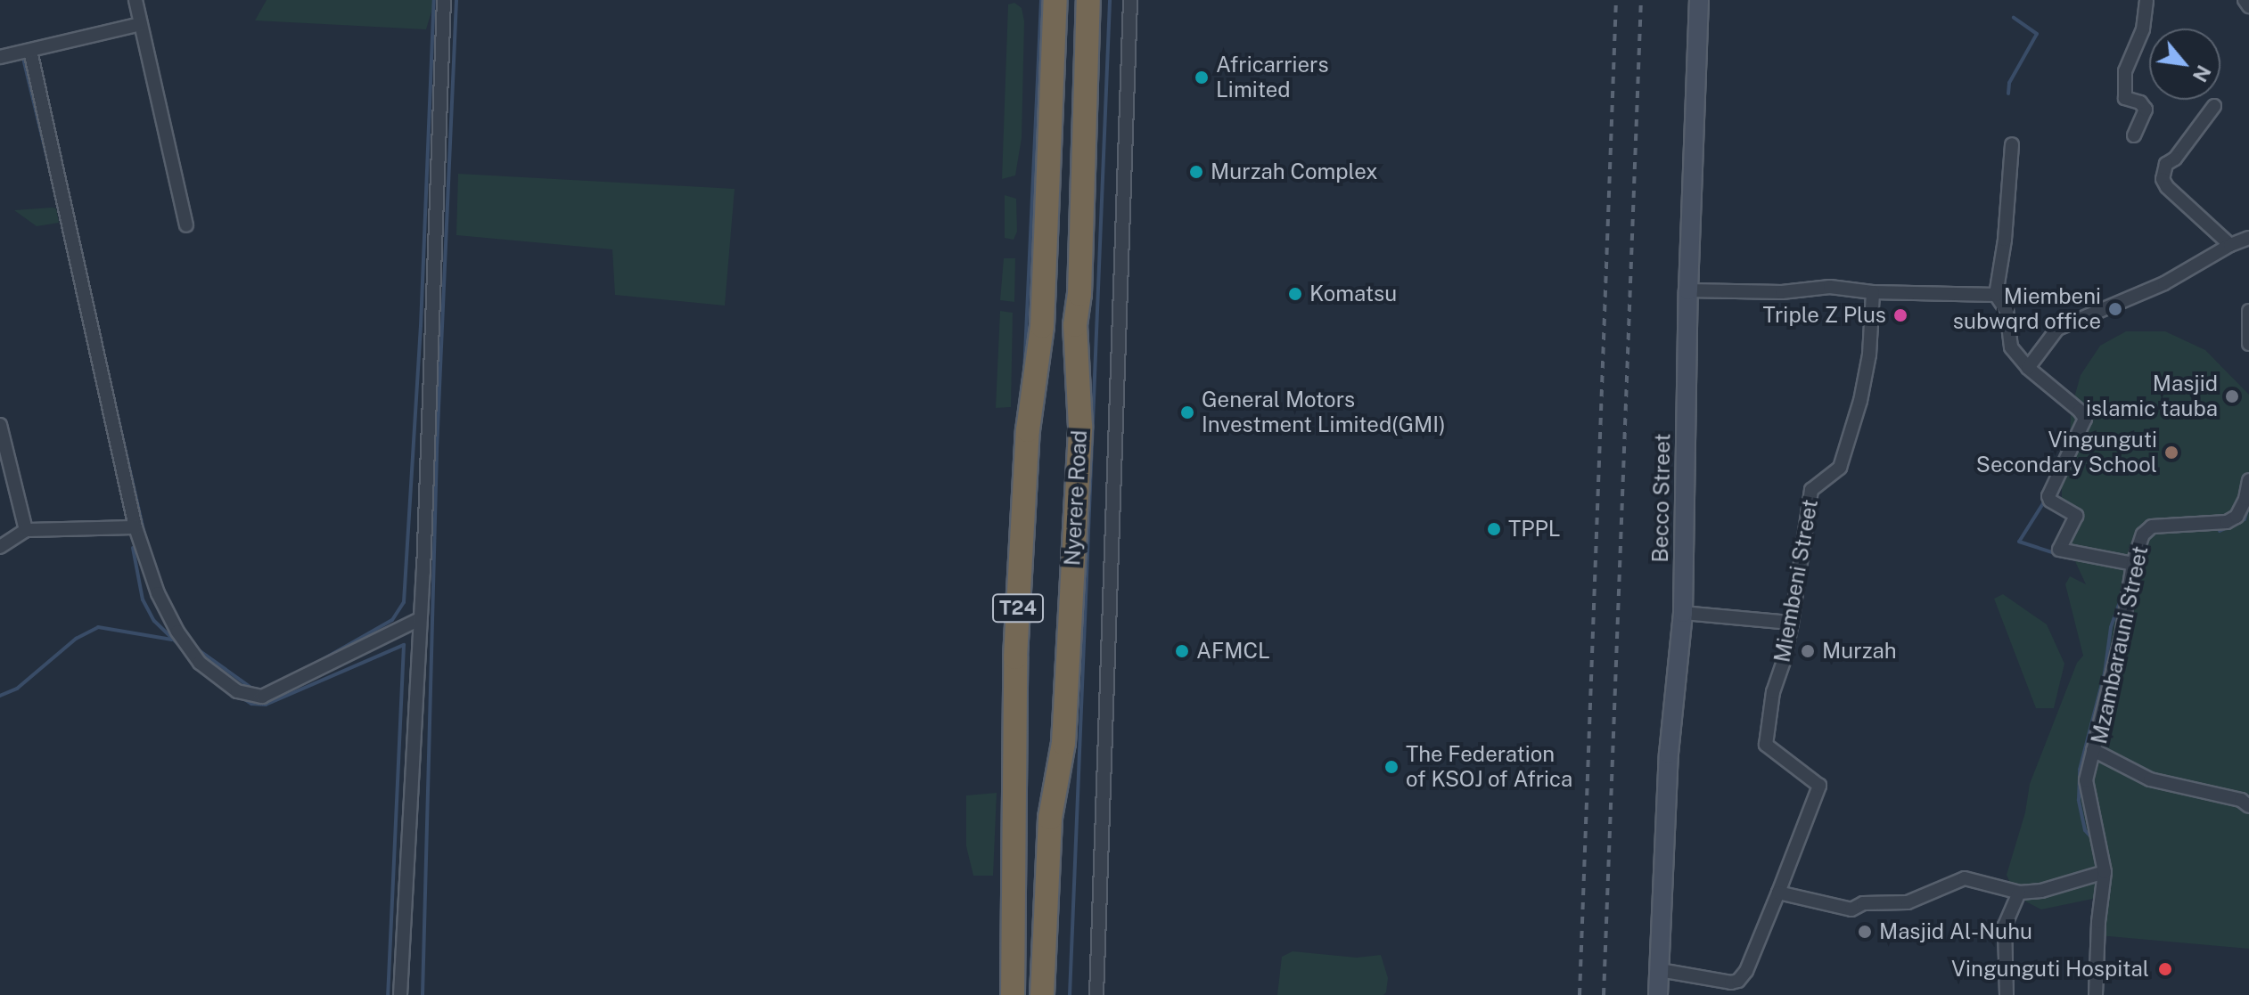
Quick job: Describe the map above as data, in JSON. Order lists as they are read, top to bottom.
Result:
{
  "streets": {
    "highway": ["Nyerere Road", "T24"],
    "street": ["Becco Street", "Miembeni Street", "Mzambarauni Street"]
  },
  "places": [
    "Africarriers Limited",
    "Murzah Complex",
    "Komatsu",
    "Miembeni subwqrd office",
    "Triple Z Plus",
    "Masjid islamic tauba",
    "General Motors Investment Limited(GMI)",
    "Vingunguti Secondary School",
    "TPPL",
    "AFMCL",
    "Murzah",
    "The Federation of KSOJ of Africa",
    "Masjid Al-Nuhu",
    "Vingunguti Hospital"
  ],
  "north": "bottom right"
}
